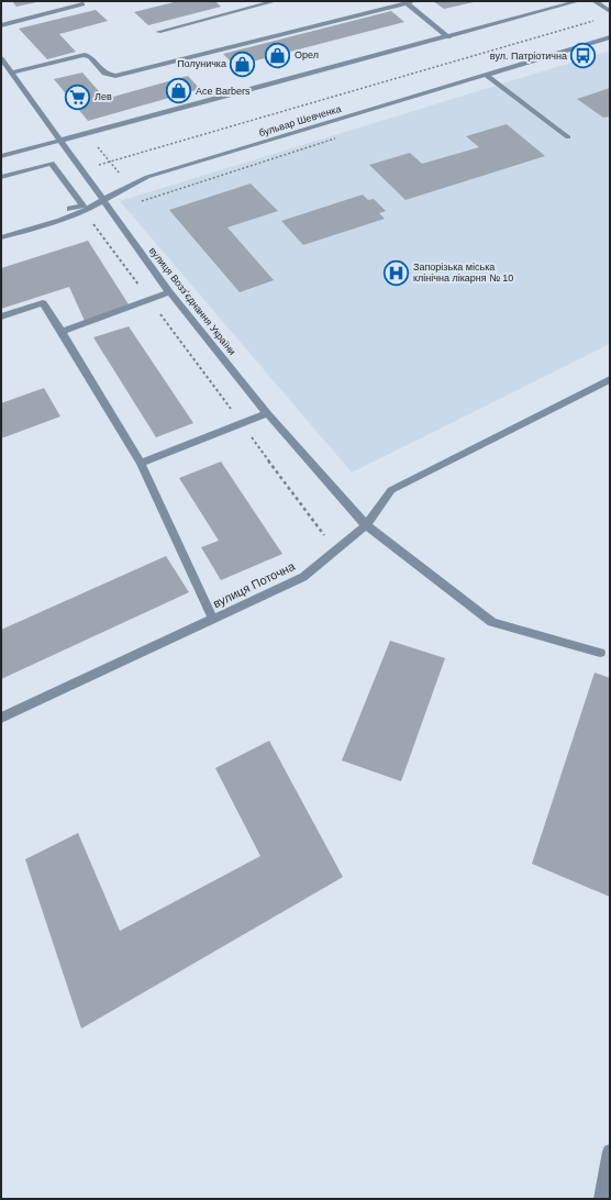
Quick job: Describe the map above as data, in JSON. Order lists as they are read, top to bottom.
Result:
{
  "streets": {
    "street": ["бульвар Шевченка", "вулиця Воззʼєднання України", "вулиця Поточна"]
  },
  "crossings": [
    ["бульвар Шевченка", "вулиця Воззʼєднання України"],
    ["вулиця Воззʼєднання України", "вулиця Поточна"]
  ],
  "places": {
    "shop": ["Орел", "Полуничка", "Ace Barbers"],
    "bus stop": ["вул. Патріотична"],
    "supermarket": ["Лев"],
    "hospital": ["Запорізька міська клінічна лікарня № 10"]
  }
}
